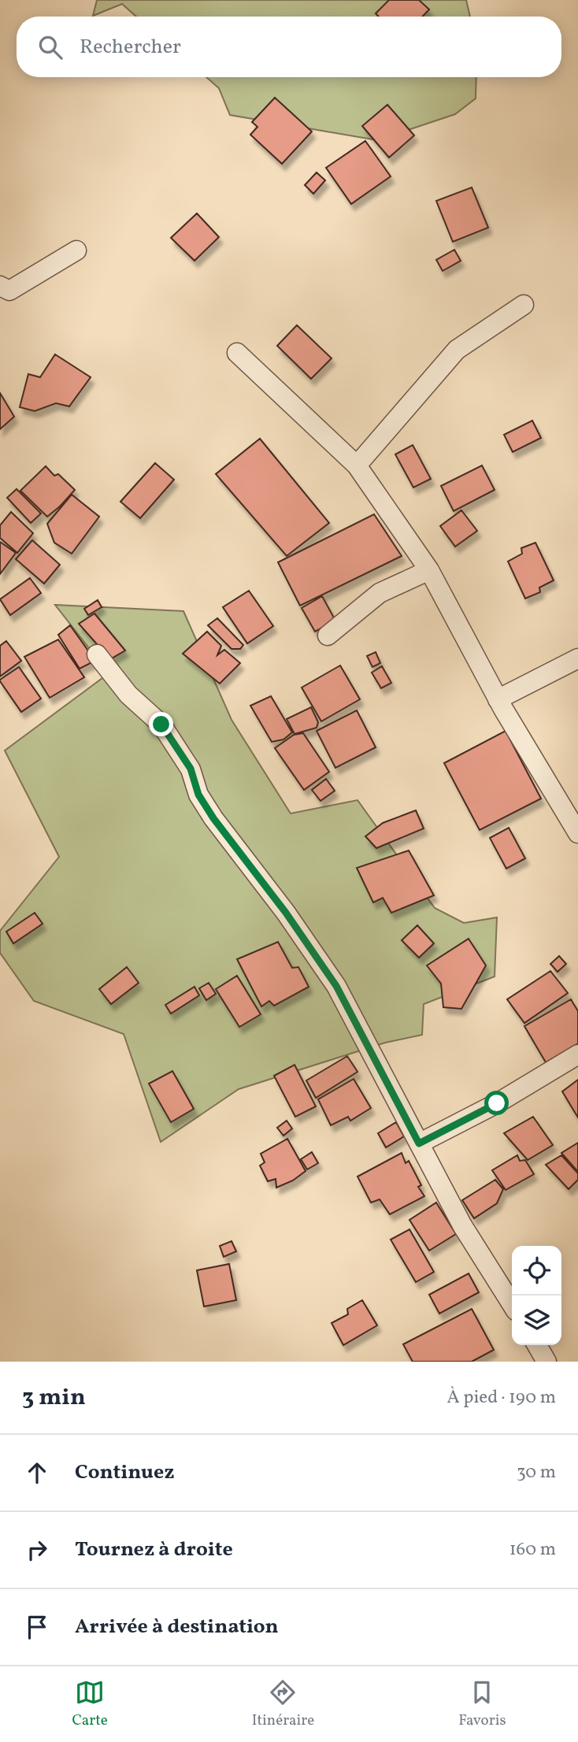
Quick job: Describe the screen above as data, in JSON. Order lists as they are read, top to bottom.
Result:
{
  "page": {
    "search": "Rechercher",
    "heading": ["3 min", "À pied · 190 m"],
    "list": [
      ["Continuez", "30 m"],
      ["Tournez à droite", "160 m"],
      "Arrivée à destination"
    ],
    "nav": ["Carte", "Itinéraire", "Favoris"]
  }
}
